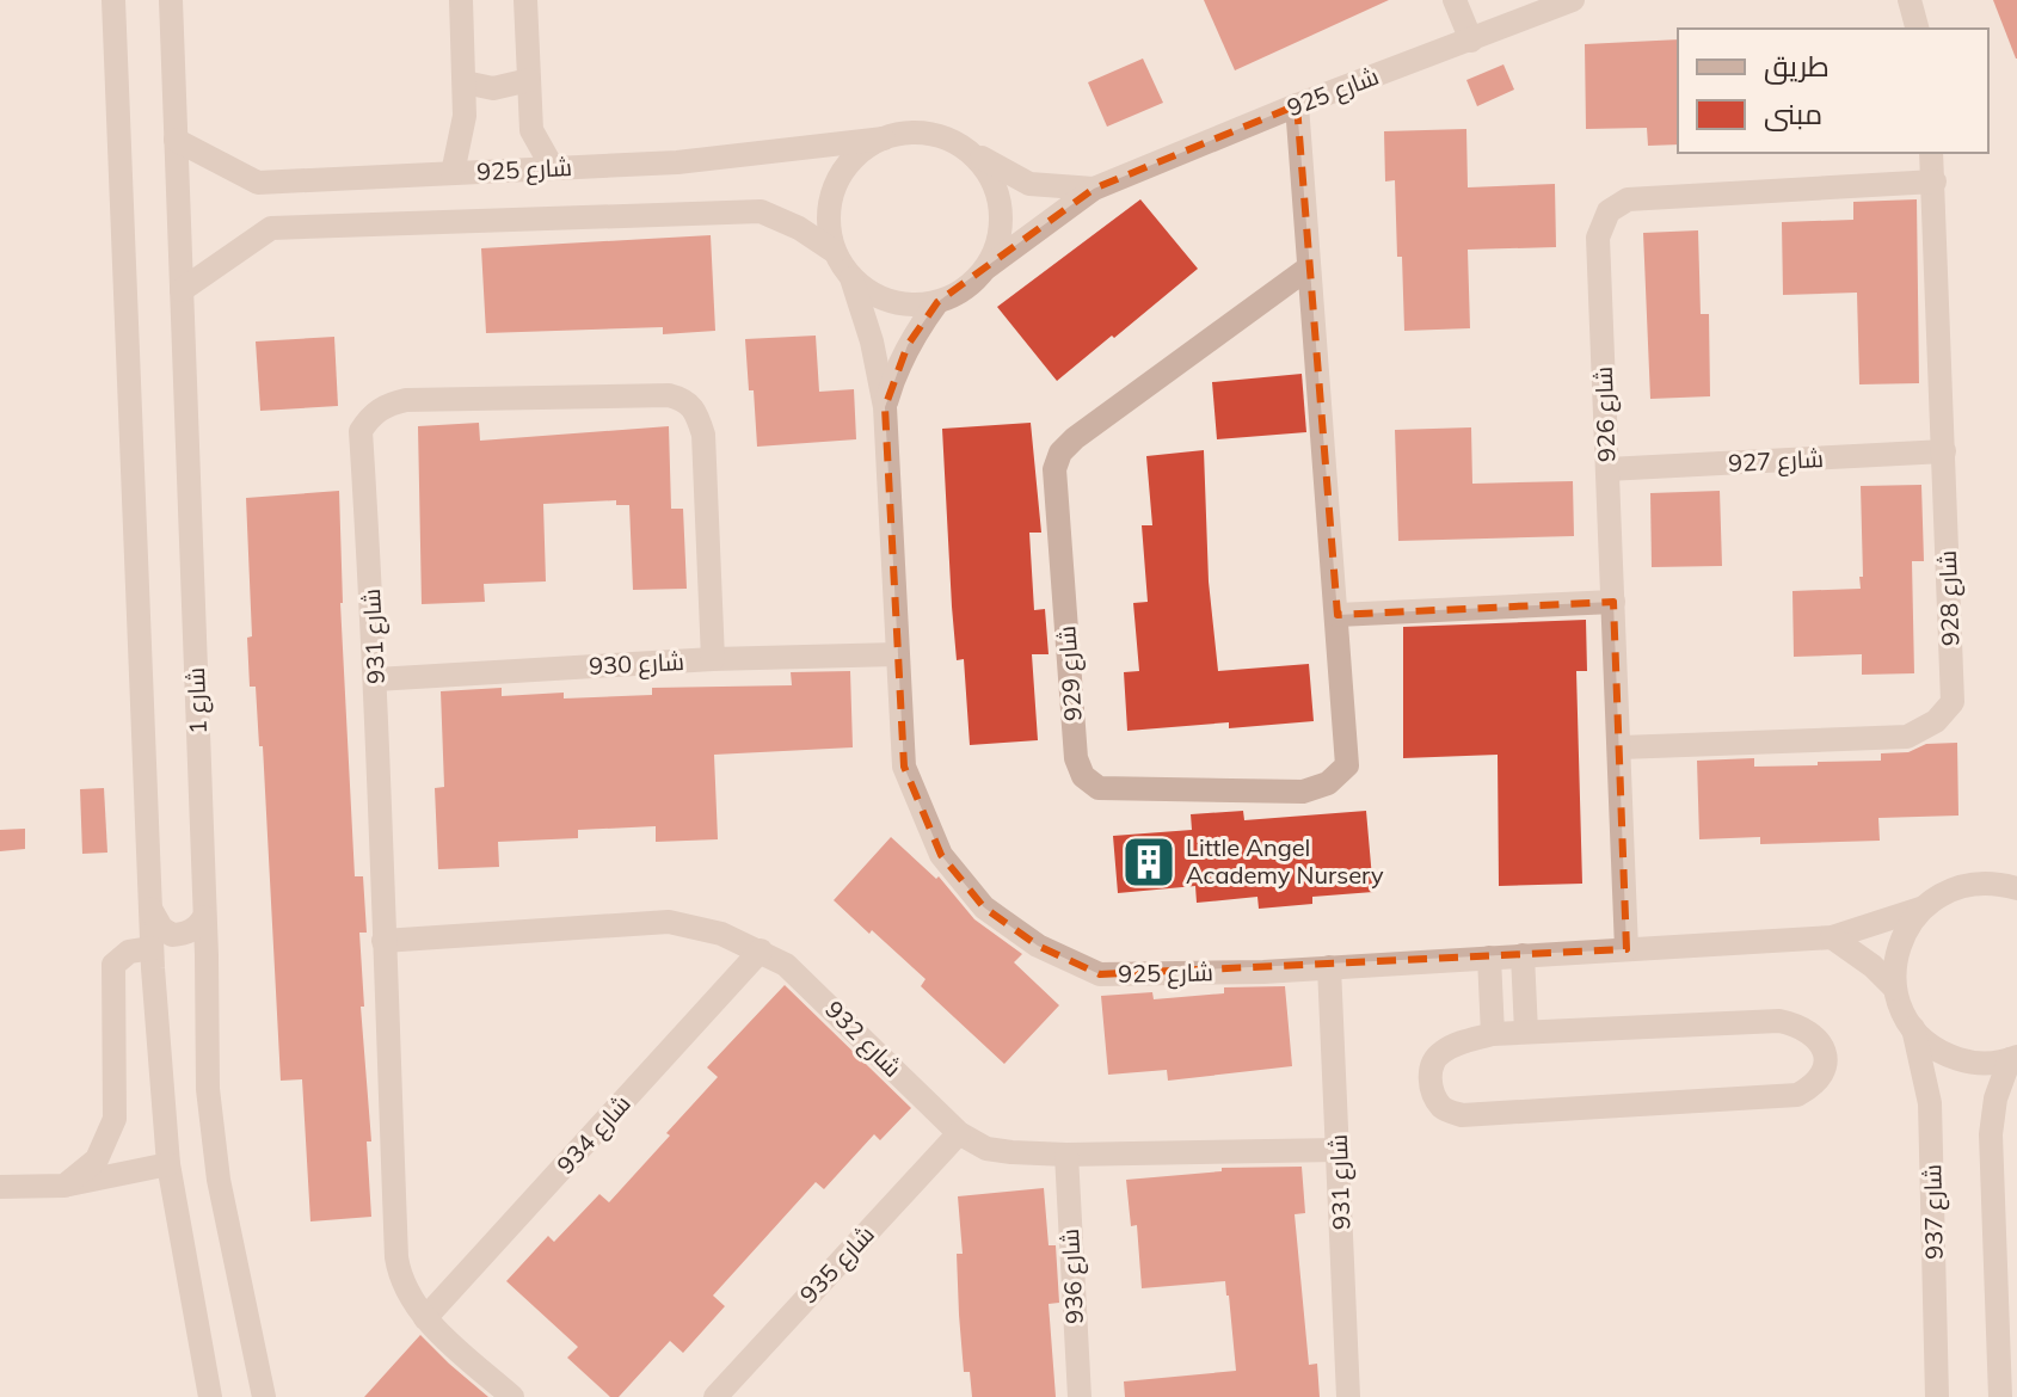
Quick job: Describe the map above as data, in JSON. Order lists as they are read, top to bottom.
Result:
{
  "streets": {
    "street": [
      "شارع 925",
      "شارع 926",
      "شارع 927",
      "شارع 928",
      "شارع 931",
      "شارع 930",
      "شارع 929",
      "شارع 1",
      "شارع 932",
      "شارع 934",
      "شارع 937",
      "شارع 935",
      "شارع 936"
    ]
  },
  "crossings": [
    ["شارع 925", "شارع 926"],
    ["شارع 925", "شارع 931"],
    ["شارع 925", "شارع 930"],
    ["شارع 925", "شارع 929"],
    ["شارع 925", "شارع 1"],
    ["شارع 926", "شارع 927"],
    ["شارع 926", "شارع 928"],
    ["شارع 927", "شارع 928"],
    ["شارع 931", "شارع 930"],
    ["شارع 931", "شارع 932"],
    ["شارع 931", "شارع 934"],
    ["شارع 932", "شارع 934"],
    ["شارع 932", "شارع 935"],
    ["شارع 932", "شارع 936"]
  ],
  "places": {
    "building": ["Little Angel Academy Nursery"]
  },
  "legend": ["طريق", "مبنى"]
}
